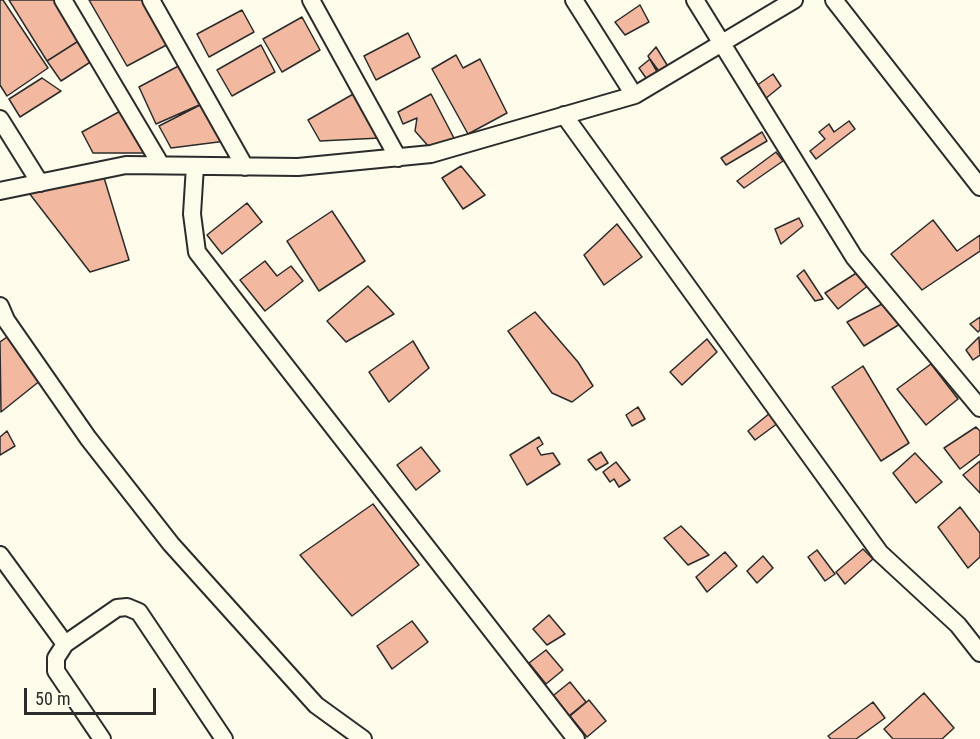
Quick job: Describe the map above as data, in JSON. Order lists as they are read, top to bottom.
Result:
{
  "scale_bar": "50 m"
}
